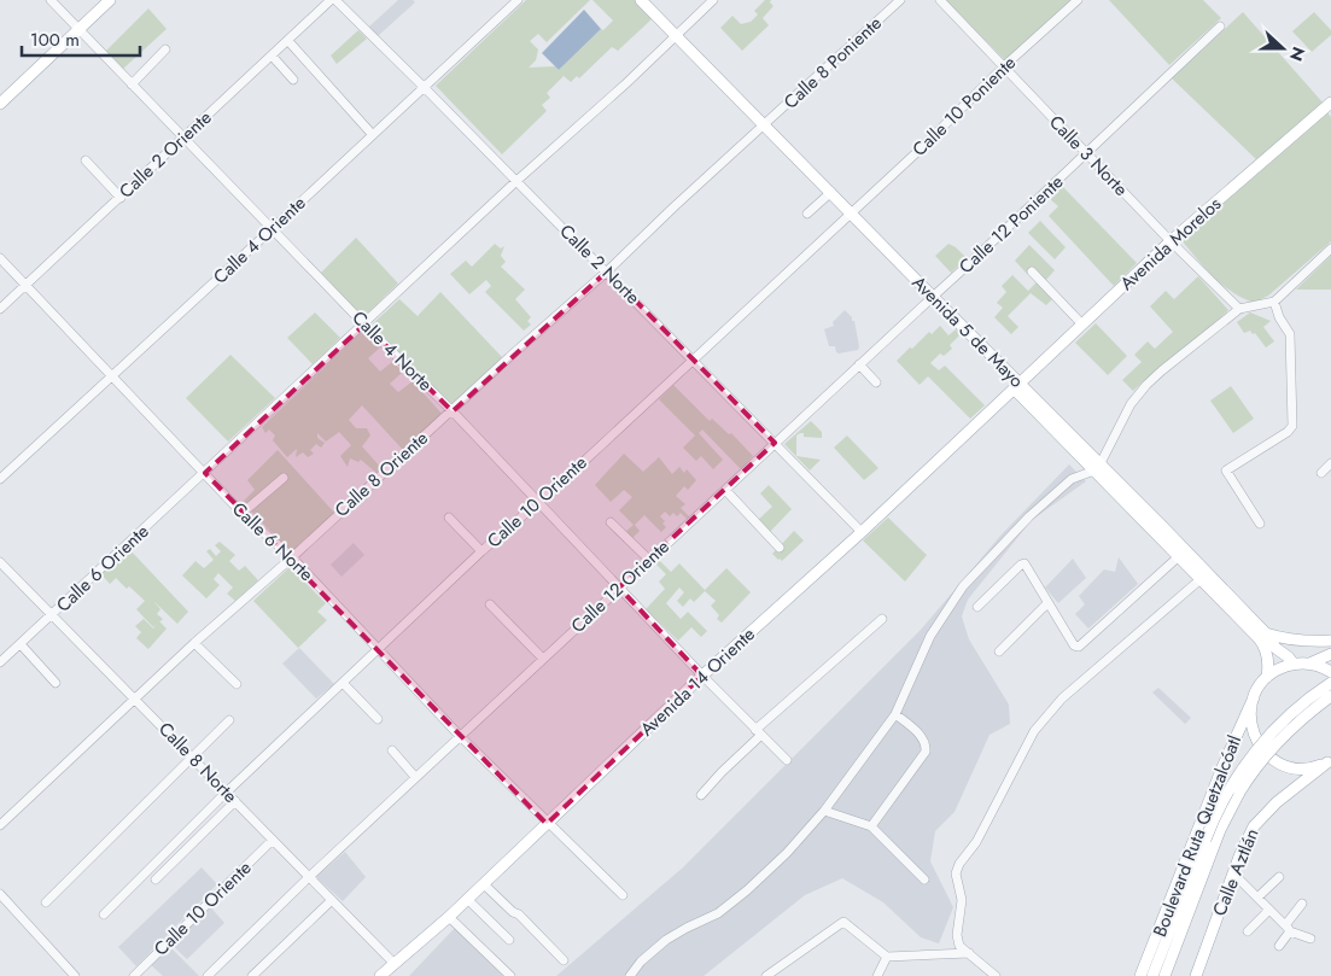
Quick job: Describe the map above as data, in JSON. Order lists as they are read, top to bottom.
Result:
{
  "streets": {
    "main road": [
      "Avenida Morelos",
      "Avenida 5 de Mayo",
      "Avenida 14 Oriente",
      "Boulevard Ruta Quetzalcóatl",
      "Calle Aztlán"
    ],
    "street": [
      "Calle 8 Poniente",
      "Calle 10 Poniente",
      "Calle 2 Oriente",
      "Calle 3 Norte",
      "Calle 12 Poniente",
      "Calle 4 Oriente",
      "Calle 2 Norte",
      "Calle 4 Norte",
      "Calle 8 Oriente",
      "Calle 10 Oriente",
      "Calle 6 Norte",
      "Calle 6 Oriente",
      "Calle 12 Oriente",
      "Calle 8 Norte"
    ]
  },
  "crossings": [
    ["Calle 8 Poniente", "Avenida 5 de Mayo"],
    ["Calle 8 Poniente", "Calle 8 Oriente"],
    ["Calle 10 Poniente", "Calle 3 Norte"],
    ["Calle 10 Poniente", "Avenida 5 de Mayo"],
    ["Calle 10 Poniente", "Calle 10 Oriente"],
    ["Calle 2 Oriente", "Calle 4 Norte"],
    ["Calle 2 Oriente", "Calle 6 Norte"],
    ["Calle 3 Norte", "Calle 12 Poniente"],
    ["Calle 3 Norte", "Avenida Morelos"],
    ["Calle 12 Poniente", "Avenida 5 de Mayo"],
    ["Calle 12 Poniente", "Calle 12 Oriente"],
    ["Calle 4 Oriente", "Calle 2 Norte"],
    ["Calle 4 Oriente", "Calle 4 Norte"],
    ["Calle 4 Oriente", "Calle 6 Norte"],
    ["Avenida Morelos", "Avenida 5 de Mayo"],
    ["Avenida Morelos", "Avenida 14 Oriente"],
    ["Calle 2 Norte", "Calle 8 Oriente"],
    ["Calle 2 Norte", "Calle 10 Oriente"],
    ["Calle 2 Norte", "Calle 6 Oriente"],
    ["Calle 2 Norte", "Calle 12 Oriente"],
    ["Calle 2 Norte", "Avenida 14 Oriente"],
    ["Avenida 5 de Mayo", "Calle 8 Oriente"],
    ["Avenida 5 de Mayo", "Calle 10 Oriente"],
    ["Avenida 5 de Mayo", "Calle 6 Oriente"],
    ["Avenida 5 de Mayo", "Calle 12 Oriente"],
    ["Avenida 5 de Mayo", "Avenida 14 Oriente"],
    ["Avenida 5 de Mayo", "Boulevard Ruta Quetzalcóatl"],
    ["Calle 4 Norte", "Calle 8 Oriente"],
    ["Calle 4 Norte", "Calle 10 Oriente"],
    ["Calle 4 Norte", "Calle 6 Oriente"],
    ["Calle 4 Norte", "Calle 12 Oriente"],
    ["Calle 4 Norte", "Avenida 14 Oriente"],
    ["Calle 8 Oriente", "Calle 6 Norte"],
    ["Calle 8 Oriente", "Calle 8 Norte"],
    ["Calle 10 Oriente", "Calle 6 Norte"],
    ["Calle 10 Oriente", "Calle 8 Norte"],
    ["Calle 6 Norte", "Calle 6 Oriente"],
    ["Calle 6 Norte", "Calle 12 Oriente"],
    ["Calle 6 Norte", "Avenida 14 Oriente"],
    ["Calle 6 Oriente", "Calle 8 Norte"],
    ["Calle 12 Oriente", "Calle 8 Norte"],
    ["Avenida 14 Oriente", "Calle 8 Norte"]
  ],
  "scale_bar": "100 m",
  "north": "right"
}
